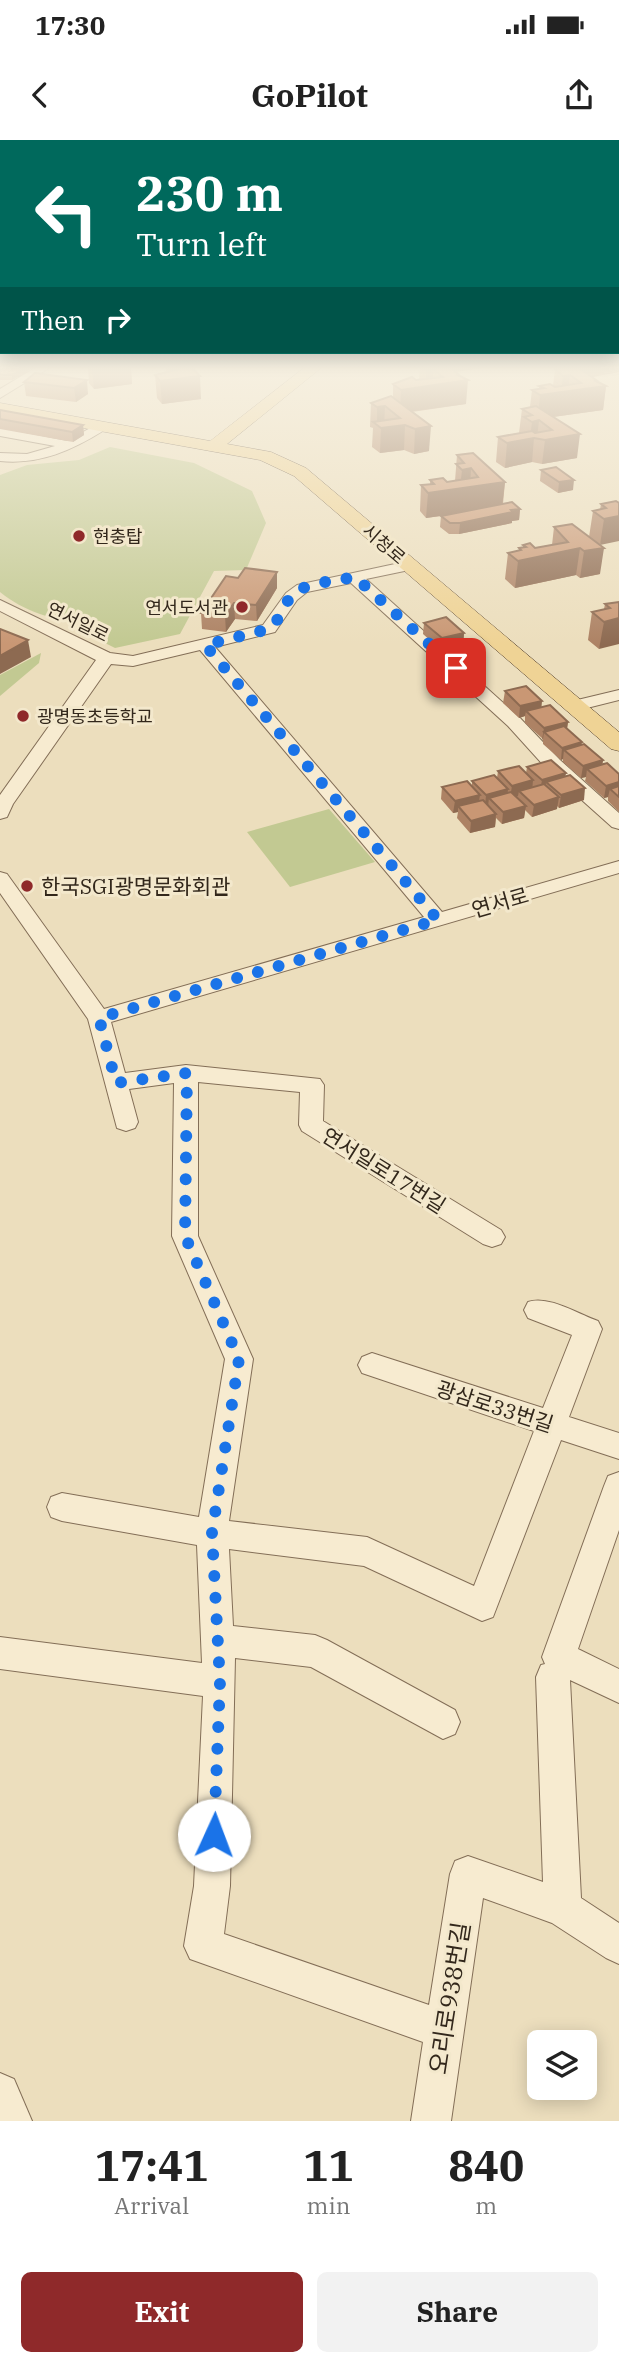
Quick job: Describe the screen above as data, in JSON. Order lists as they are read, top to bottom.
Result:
{
  "streets": {
    "main road": ["시청로"],
    "street": [
      "연서일로",
      "연서로",
      "연서일로17번길",
      "광삼로33번길",
      "오리로938번길"
    ]
  },
  "crossings": [
    ["시청로", "연서일로"]
  ],
  "places": [
    "현충탑",
    "연서도서관",
    "광명동초등학교",
    "한국SGI광명문화회관"
  ],
  "page": {
    "status": "17:30",
    "header": "GoPilot",
    "turn": ["230 m", "Turn left"],
    "then": "Then",
    "eta": [
      "17:41",
      "Arrival",
      "11",
      "min",
      "840",
      "m"
    ],
    "buttons": ["Exit", "Share"]
  }
}
